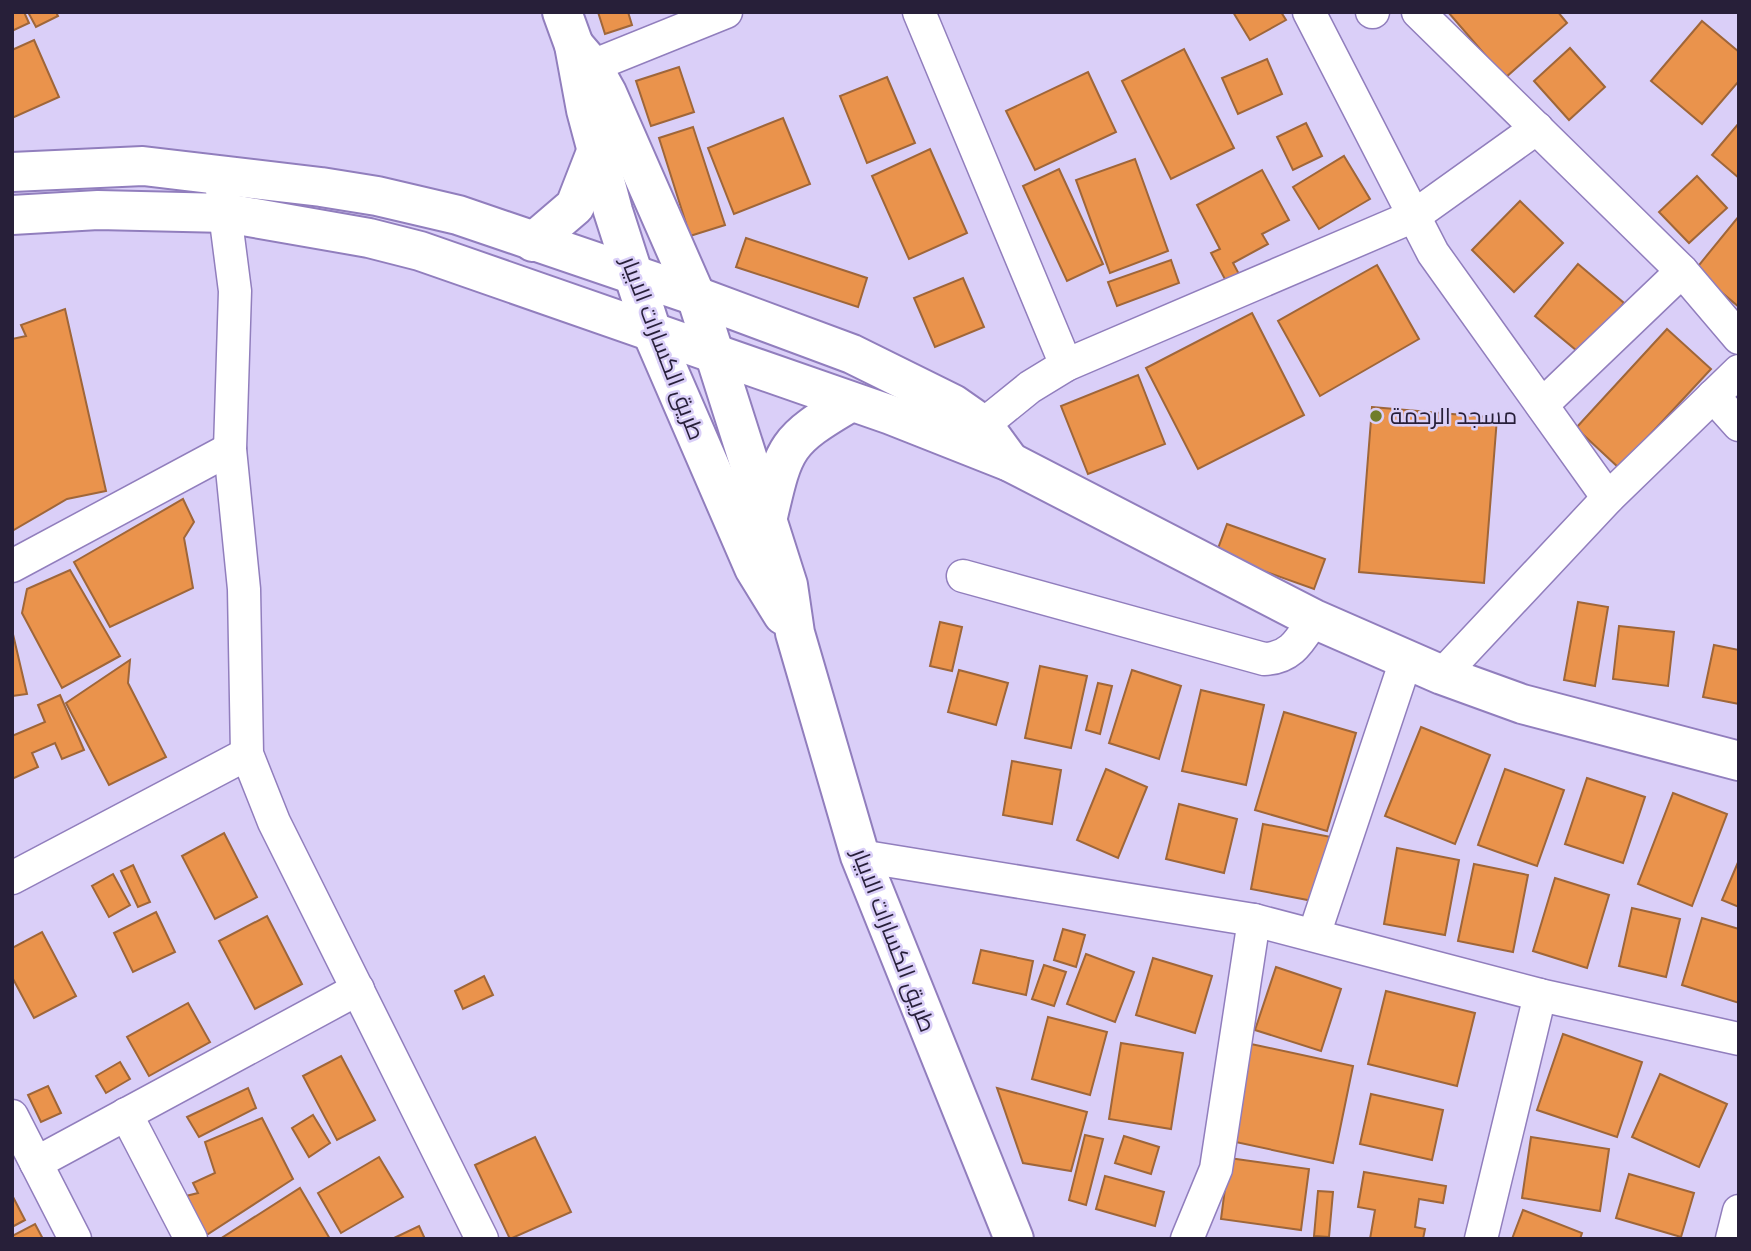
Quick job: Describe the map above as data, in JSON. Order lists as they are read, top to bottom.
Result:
{
  "streets": {
    "street": ["طريق الكسارات الابيار"]
  },
  "places": ["مسجد الرحمة"]
}
